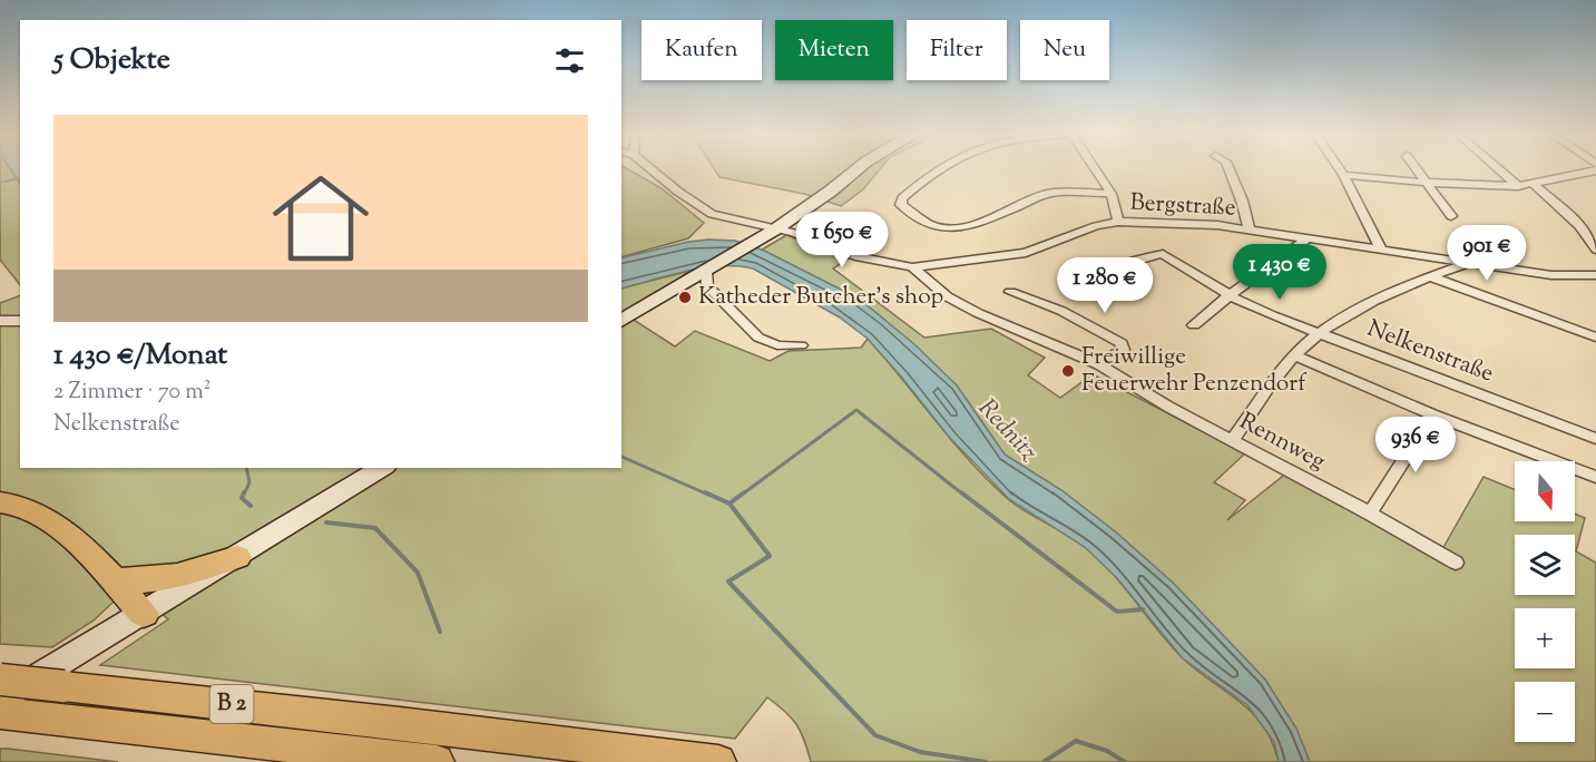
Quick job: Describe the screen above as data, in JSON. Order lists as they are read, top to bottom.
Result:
{
  "streets": {
    "highway": ["B 2"],
    "street": ["Bergstraße", "Nelkenstraße", "Rennweg"]
  },
  "crossings": [
    ["Bergstraße", "Rennweg"]
  ],
  "water": ["Rednitz"],
  "places": ["Katheder Butcher's shop", "Freiwillige Feuerwehr Penzendorf"],
  "north": "bottom",
  "page": {
    "chip": [
      "Kaufen",
      "Mieten",
      "Filter",
      "Neu"
    ],
    "heading": "5 Objekte",
    "list": [
      {
        "name": "1 430 €/Monat",
        "note": "2 Zimmer · 70 m² · Nelkenstraße"
      }
    ],
    "price": [
      "1 650 €",
      "901 €",
      "1 430 €",
      "1 280 €",
      "936 €"
    ],
    "map_buttons": ["+", "−"]
  }
}
